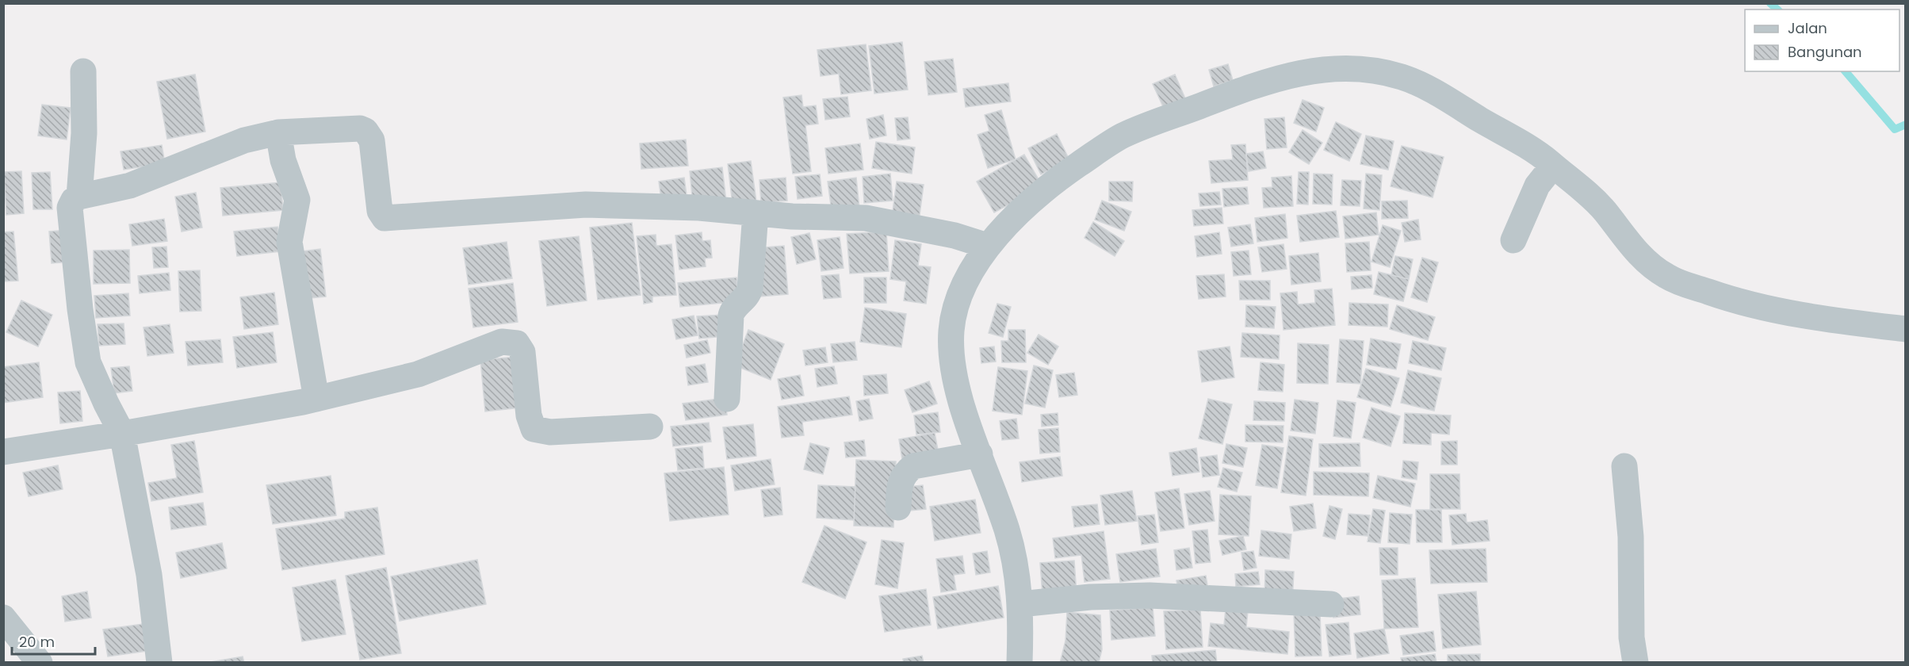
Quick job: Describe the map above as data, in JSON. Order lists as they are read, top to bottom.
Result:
{
  "legend": ["Jalan", "Bangunan"],
  "scale_bar": "20 m"
}
